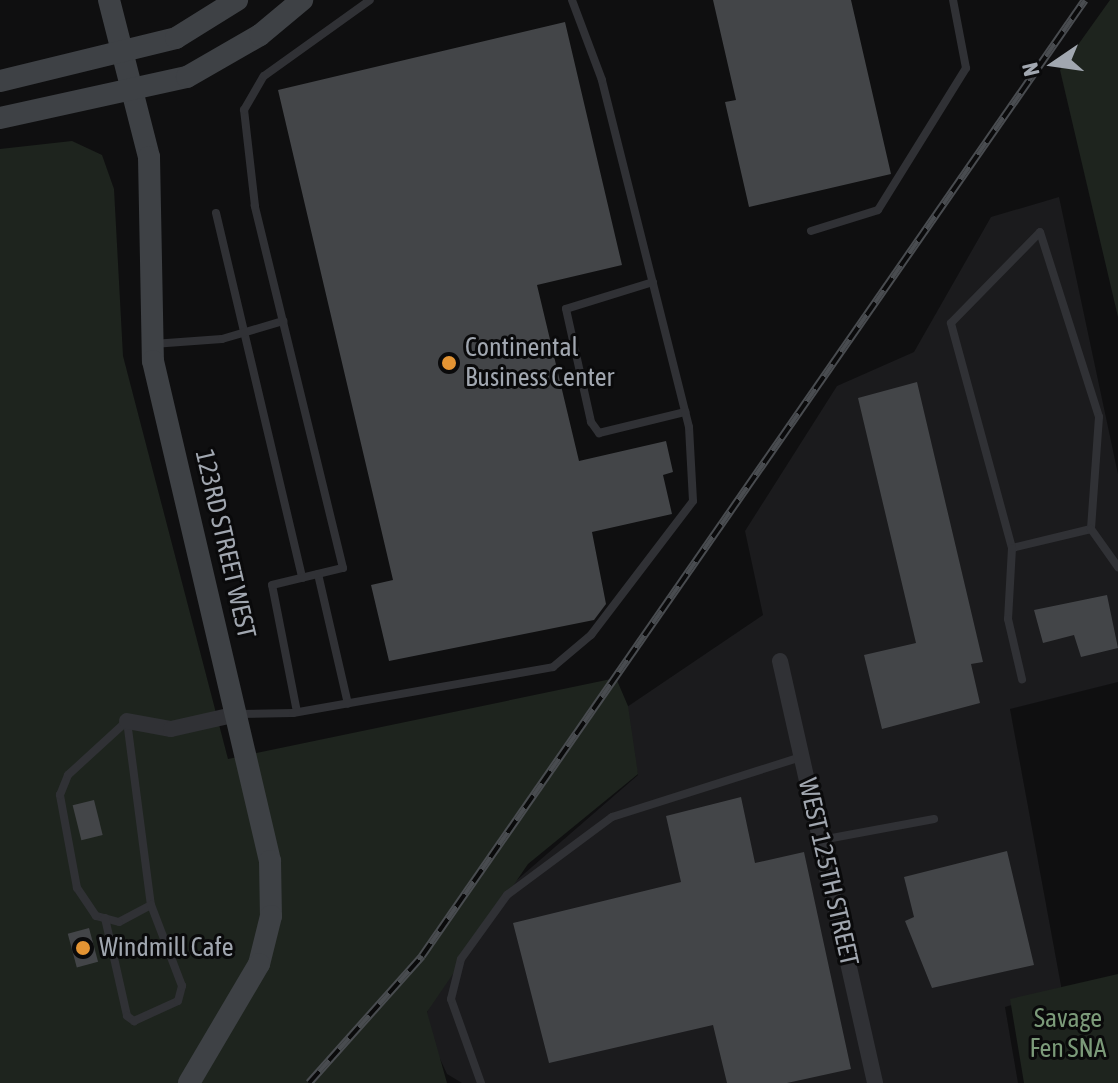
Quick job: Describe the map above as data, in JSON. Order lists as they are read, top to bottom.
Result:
{
  "streets": {
    "street": ["123RD STREET WEST", "WEST 125TH STREET"]
  },
  "parks": ["Savage Fen SNA"],
  "places": ["Continental Business Center", "Windmill Cafe"],
  "north": "left"
}
